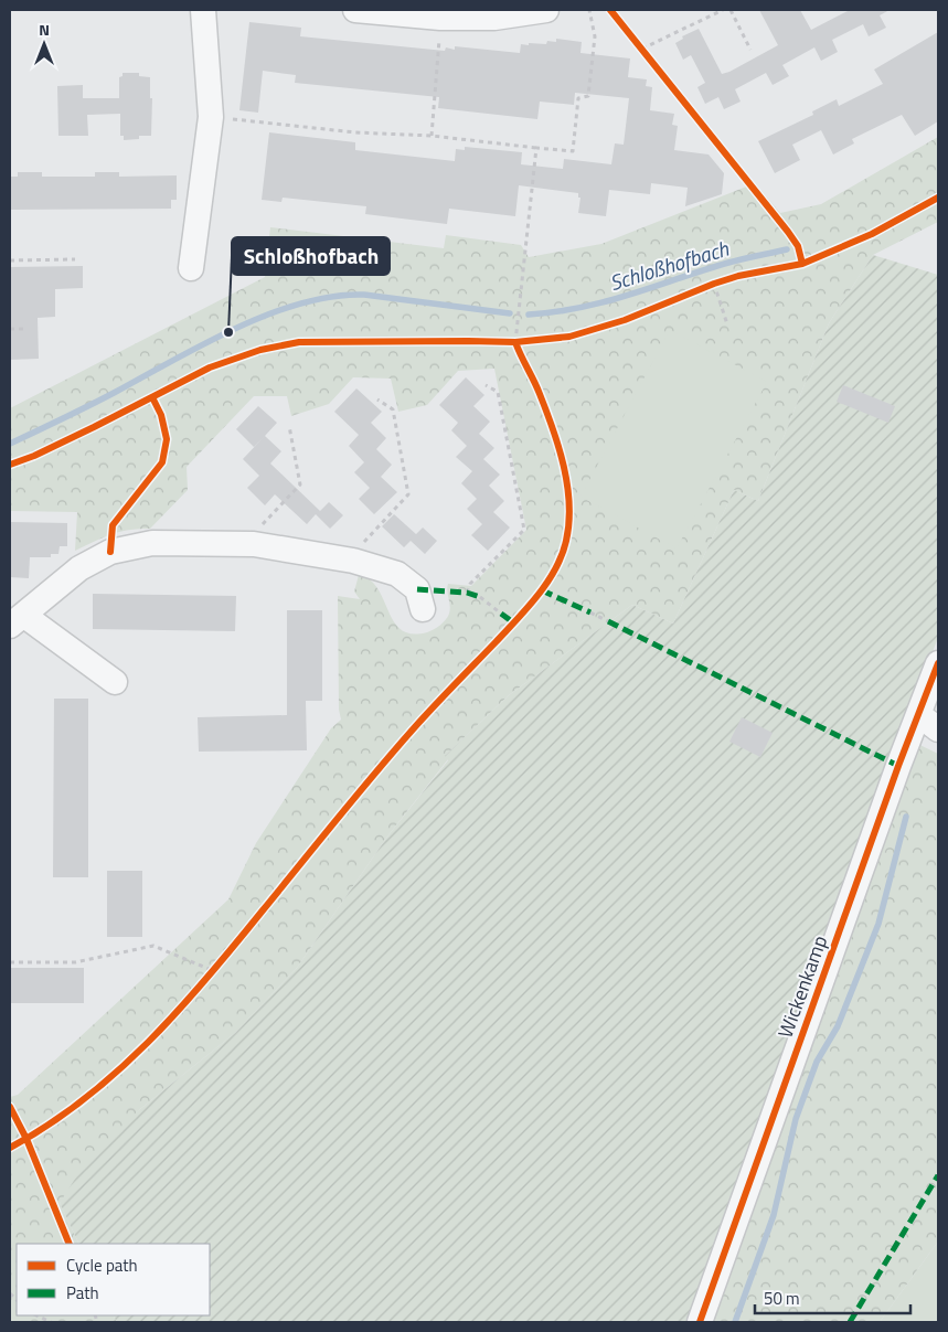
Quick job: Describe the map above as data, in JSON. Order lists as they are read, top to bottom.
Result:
{
  "streets": {
    "street": ["Wickenkamp"]
  },
  "water": ["Schloßhofbach"],
  "places": ["Schloßhofbach"],
  "legend": ["Cycle path", "Path"],
  "scale_bar": "50 m",
  "north": "top"
}
